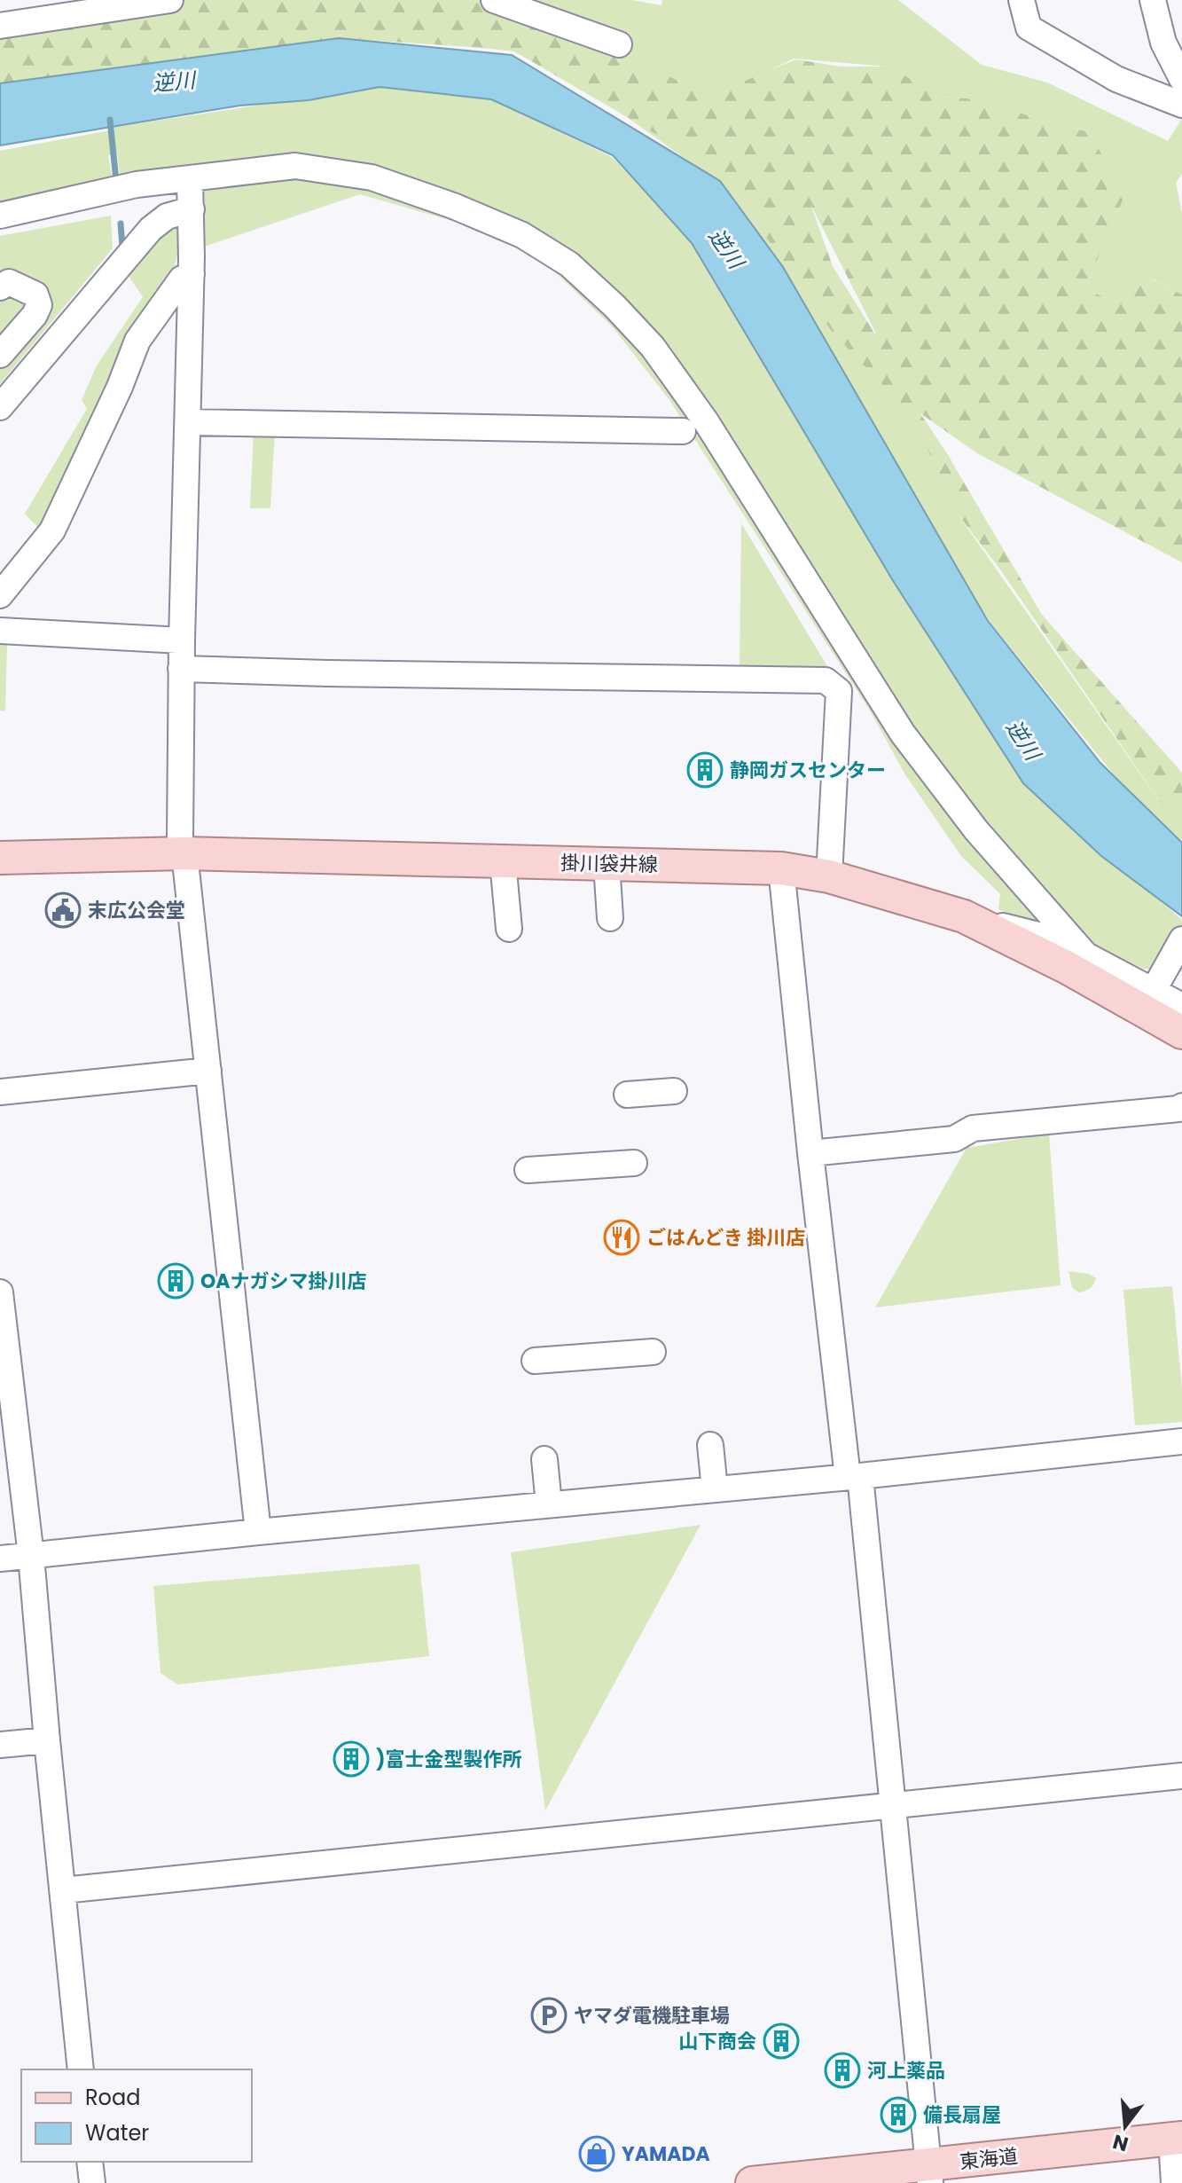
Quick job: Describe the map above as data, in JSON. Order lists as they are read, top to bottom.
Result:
{
  "streets": {
    "main road": ["掛川袋井線", "東海道"]
  },
  "water": ["逆川"],
  "places": {
    "building": [
      "静岡ガスセンター",
      "OAナガシマ掛川店",
      ")富士金型製作所",
      "山下商会",
      "河上薬品",
      "備長扇屋"
    ],
    "public building": ["末広公会堂"],
    "restaurant": ["ごはんどき 掛川店"],
    "parking": ["ヤマダ電機駐車場"],
    "shop": ["YAMADA"]
  },
  "legend": ["Road", "Water"],
  "north": "bottom"
}
